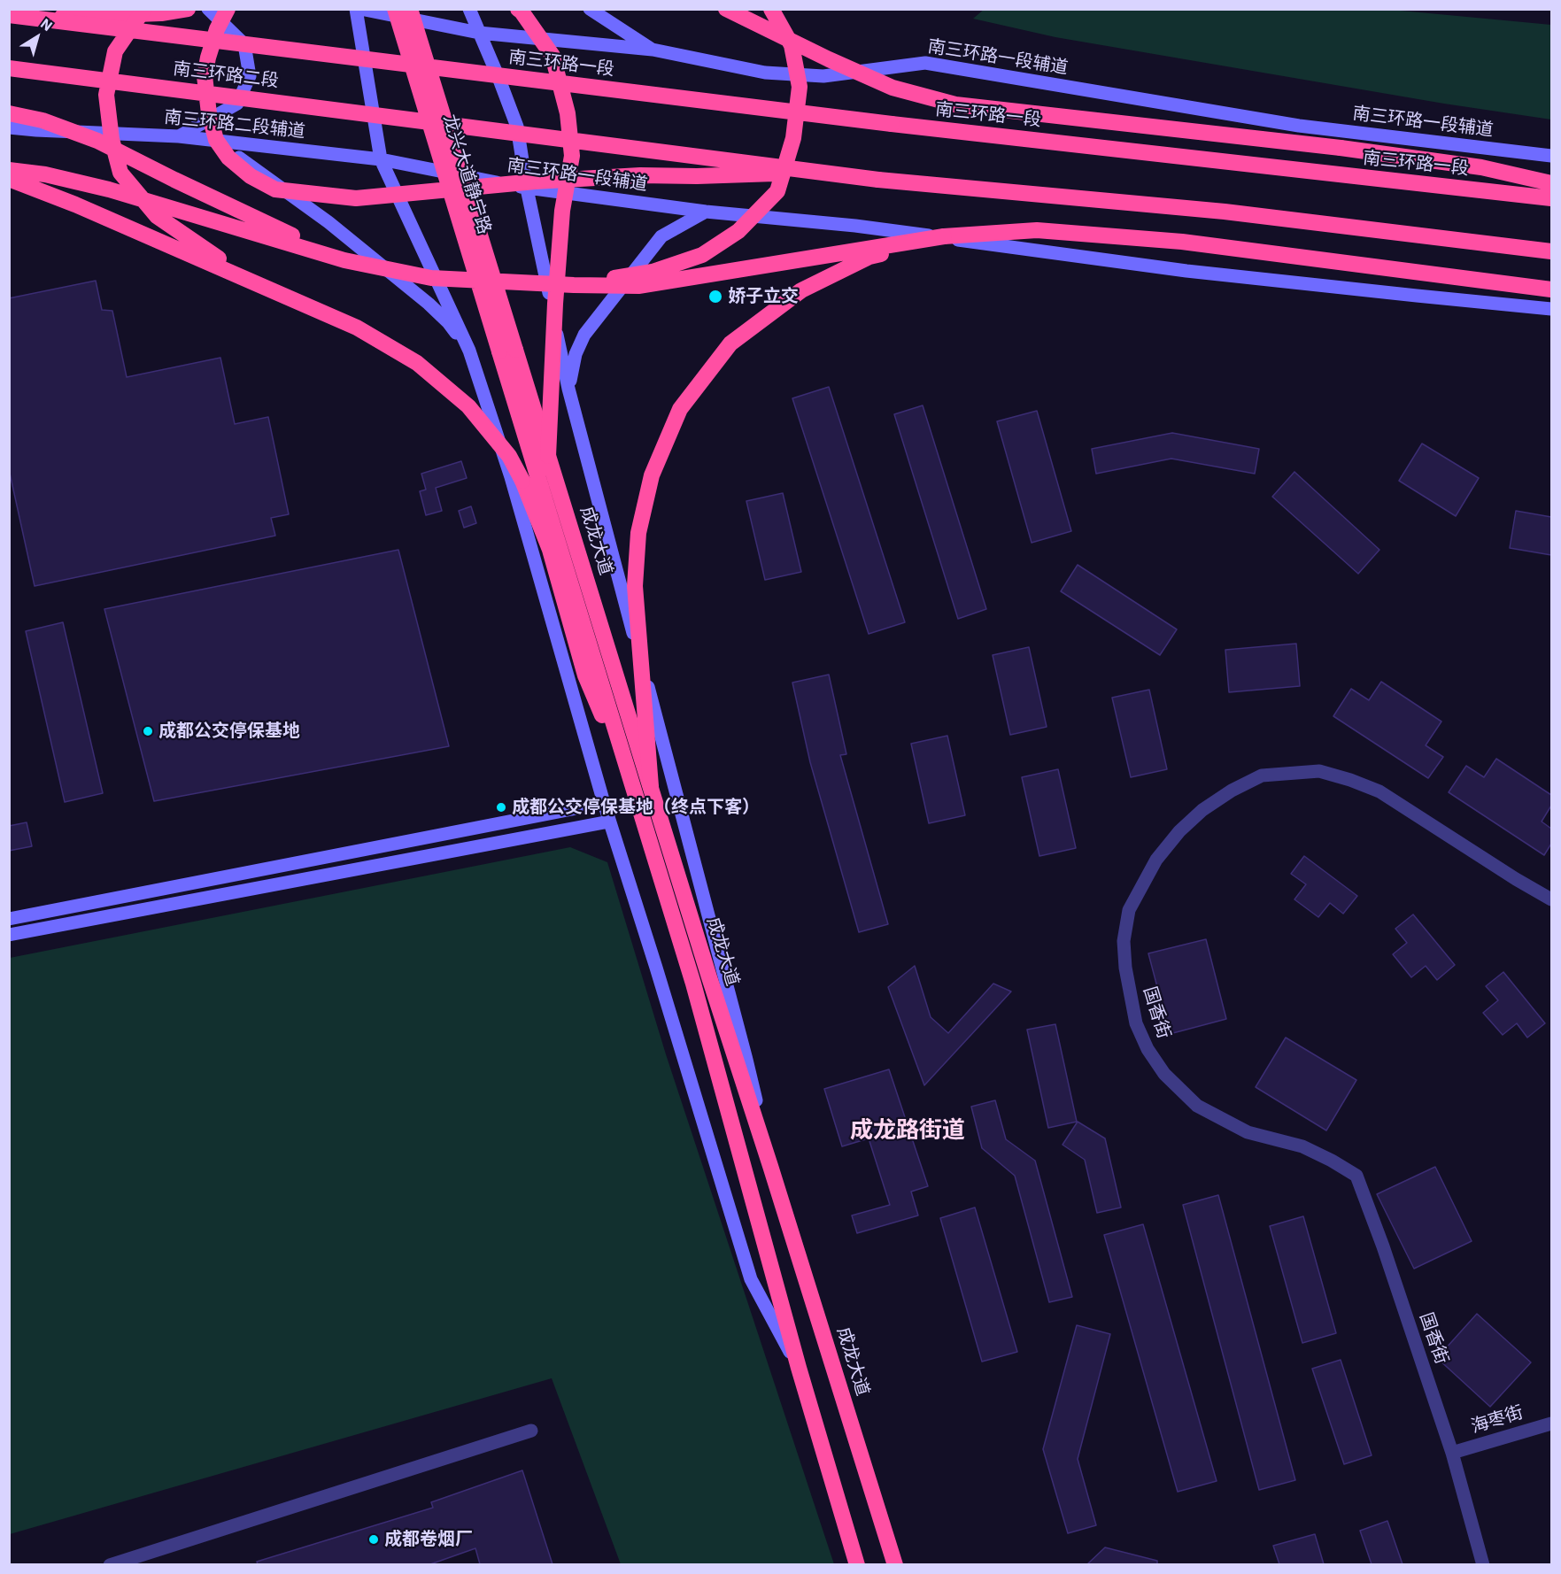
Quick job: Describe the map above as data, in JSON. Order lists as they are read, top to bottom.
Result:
{
  "streets": {
    "highway": [
      "南三环路一段",
      "南三环路二段",
      "龙兴大道静宁路",
      "成龙大道"
    ],
    "main road": ["南三环路一段辅道", "南三环路二段辅道"],
    "street": ["国香街", "海枣街"]
  },
  "crossings": [
    ["南三环路一段辅道", "南三环路二段辅道"],
    ["南三环路一段辅道", "龙兴大道静宁路"],
    ["南三环路一段", "南三环路二段"],
    ["龙兴大道静宁路", "成龙大道"],
    ["国香街", "海枣街"]
  ],
  "districts": ["成龙路街道"],
  "places": [
    "娇子立交",
    "成都公交停保基地",
    "成都公交停保基地（终点下客）",
    "成都卷烟厂"
  ],
  "north": "top right"
}
